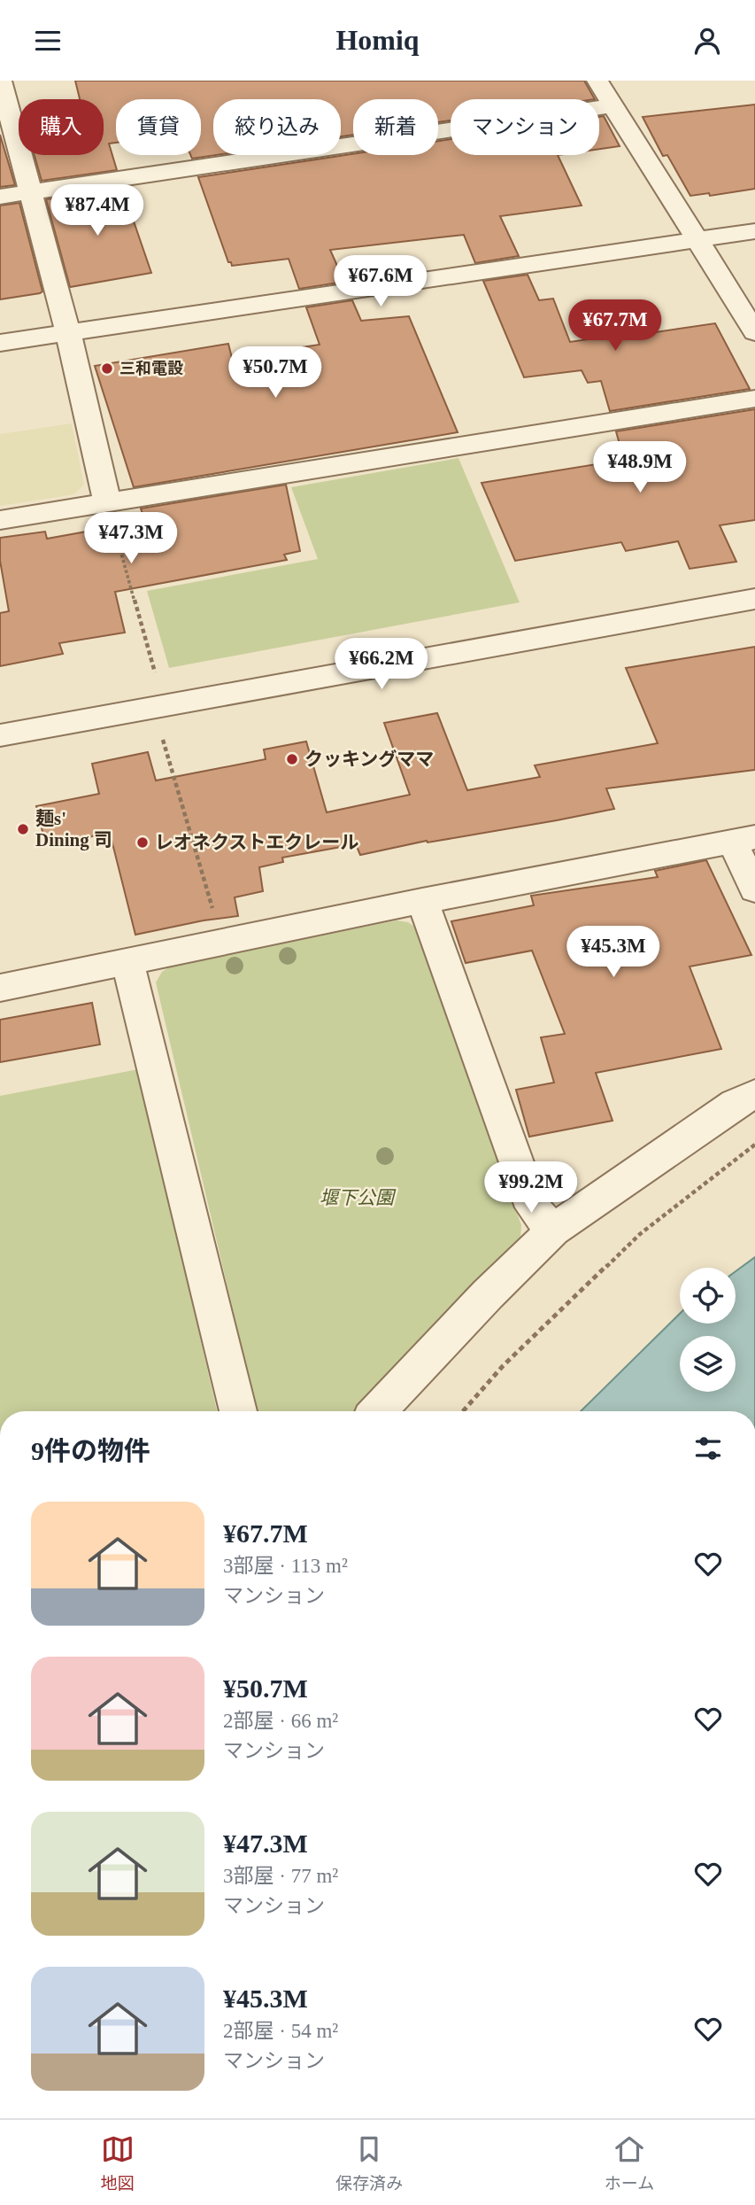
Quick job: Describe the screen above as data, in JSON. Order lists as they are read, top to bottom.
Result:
{
  "parks": ["堰下公園"],
  "places": [
    "三和電設",
    "クッキングママ",
    "麺s' Dining 司",
    "レオネクストエクレール"
  ],
  "page": {
    "header": "Homiq",
    "chip": [
      "購入",
      "賃貸",
      "絞り込み",
      "新着",
      "マンション"
    ],
    "price": [
      "¥87.4M",
      "¥67.6M",
      "¥67.7M",
      "¥50.7M",
      "¥48.9M",
      "¥47.3M",
      "¥66.2M",
      "¥45.3M",
      "¥99.2M"
    ],
    "heading": "9件の物件",
    "list": [
      {
        "name": "¥67.7M",
        "note": "3部屋 · 113 m² · マンション"
      },
      {
        "name": "¥50.7M",
        "note": "2部屋 · 66 m² · マンション"
      },
      {
        "name": "¥47.3M",
        "note": "3部屋 · 77 m² · マンション"
      },
      {
        "name": "¥45.3M",
        "note": "2部屋 · 54 m² · マンション"
      }
    ],
    "tabs": ["地図", "保存済み", "ホーム"]
  }
}
